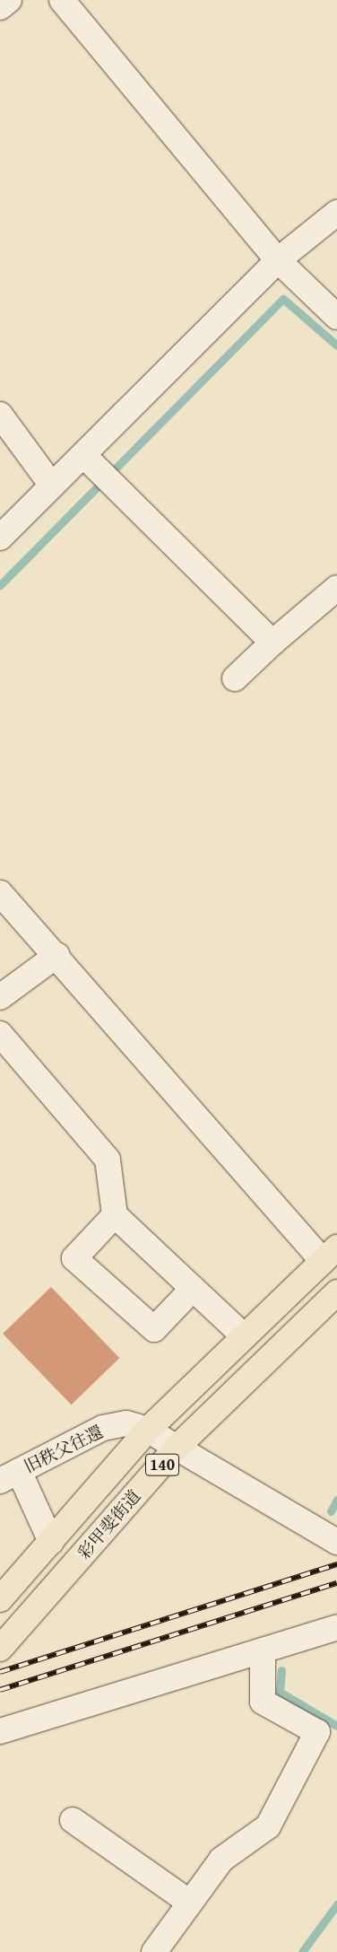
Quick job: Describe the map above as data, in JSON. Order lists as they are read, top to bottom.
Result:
{
  "streets": {
    "highway": ["140", "彩甲斐街道"],
    "street": ["旧秩父往還"]
  },
  "crossings": [
    ["旧秩父往還", "彩甲斐街道"]
  ]
}
